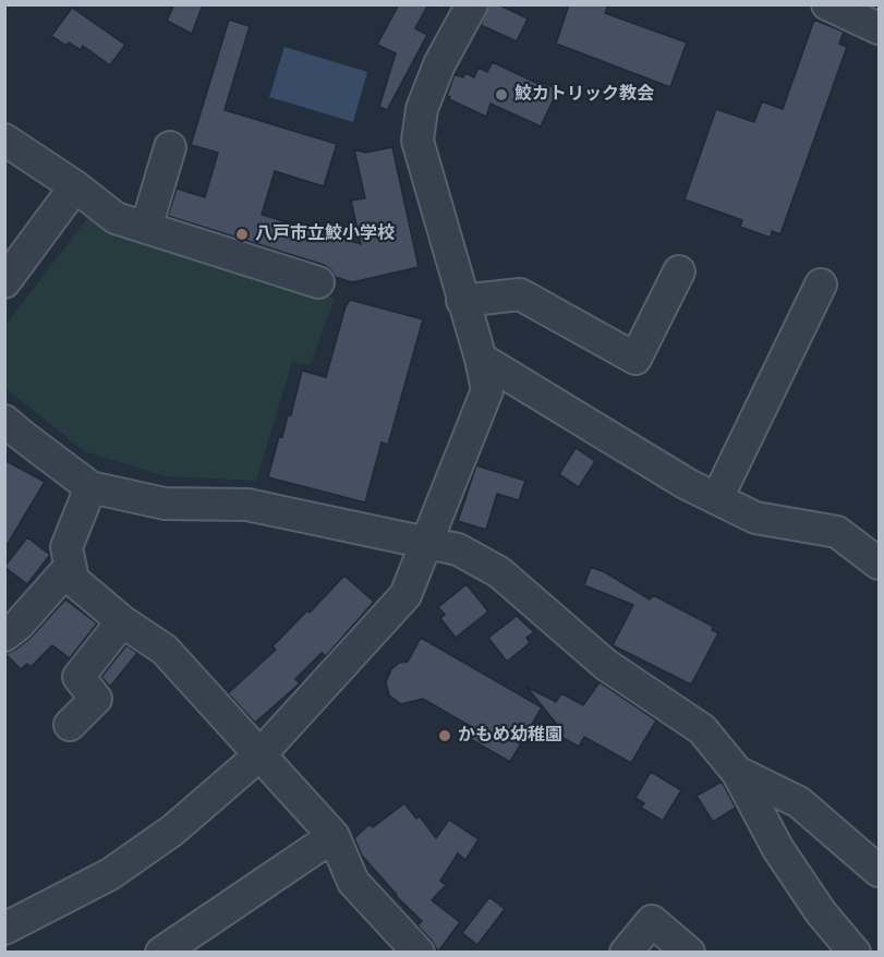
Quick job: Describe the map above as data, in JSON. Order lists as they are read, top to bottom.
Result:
{
  "places": ["鮫カトリック教会", "八戸市立鮫小学校", "かもめ幼稚園"]
}
